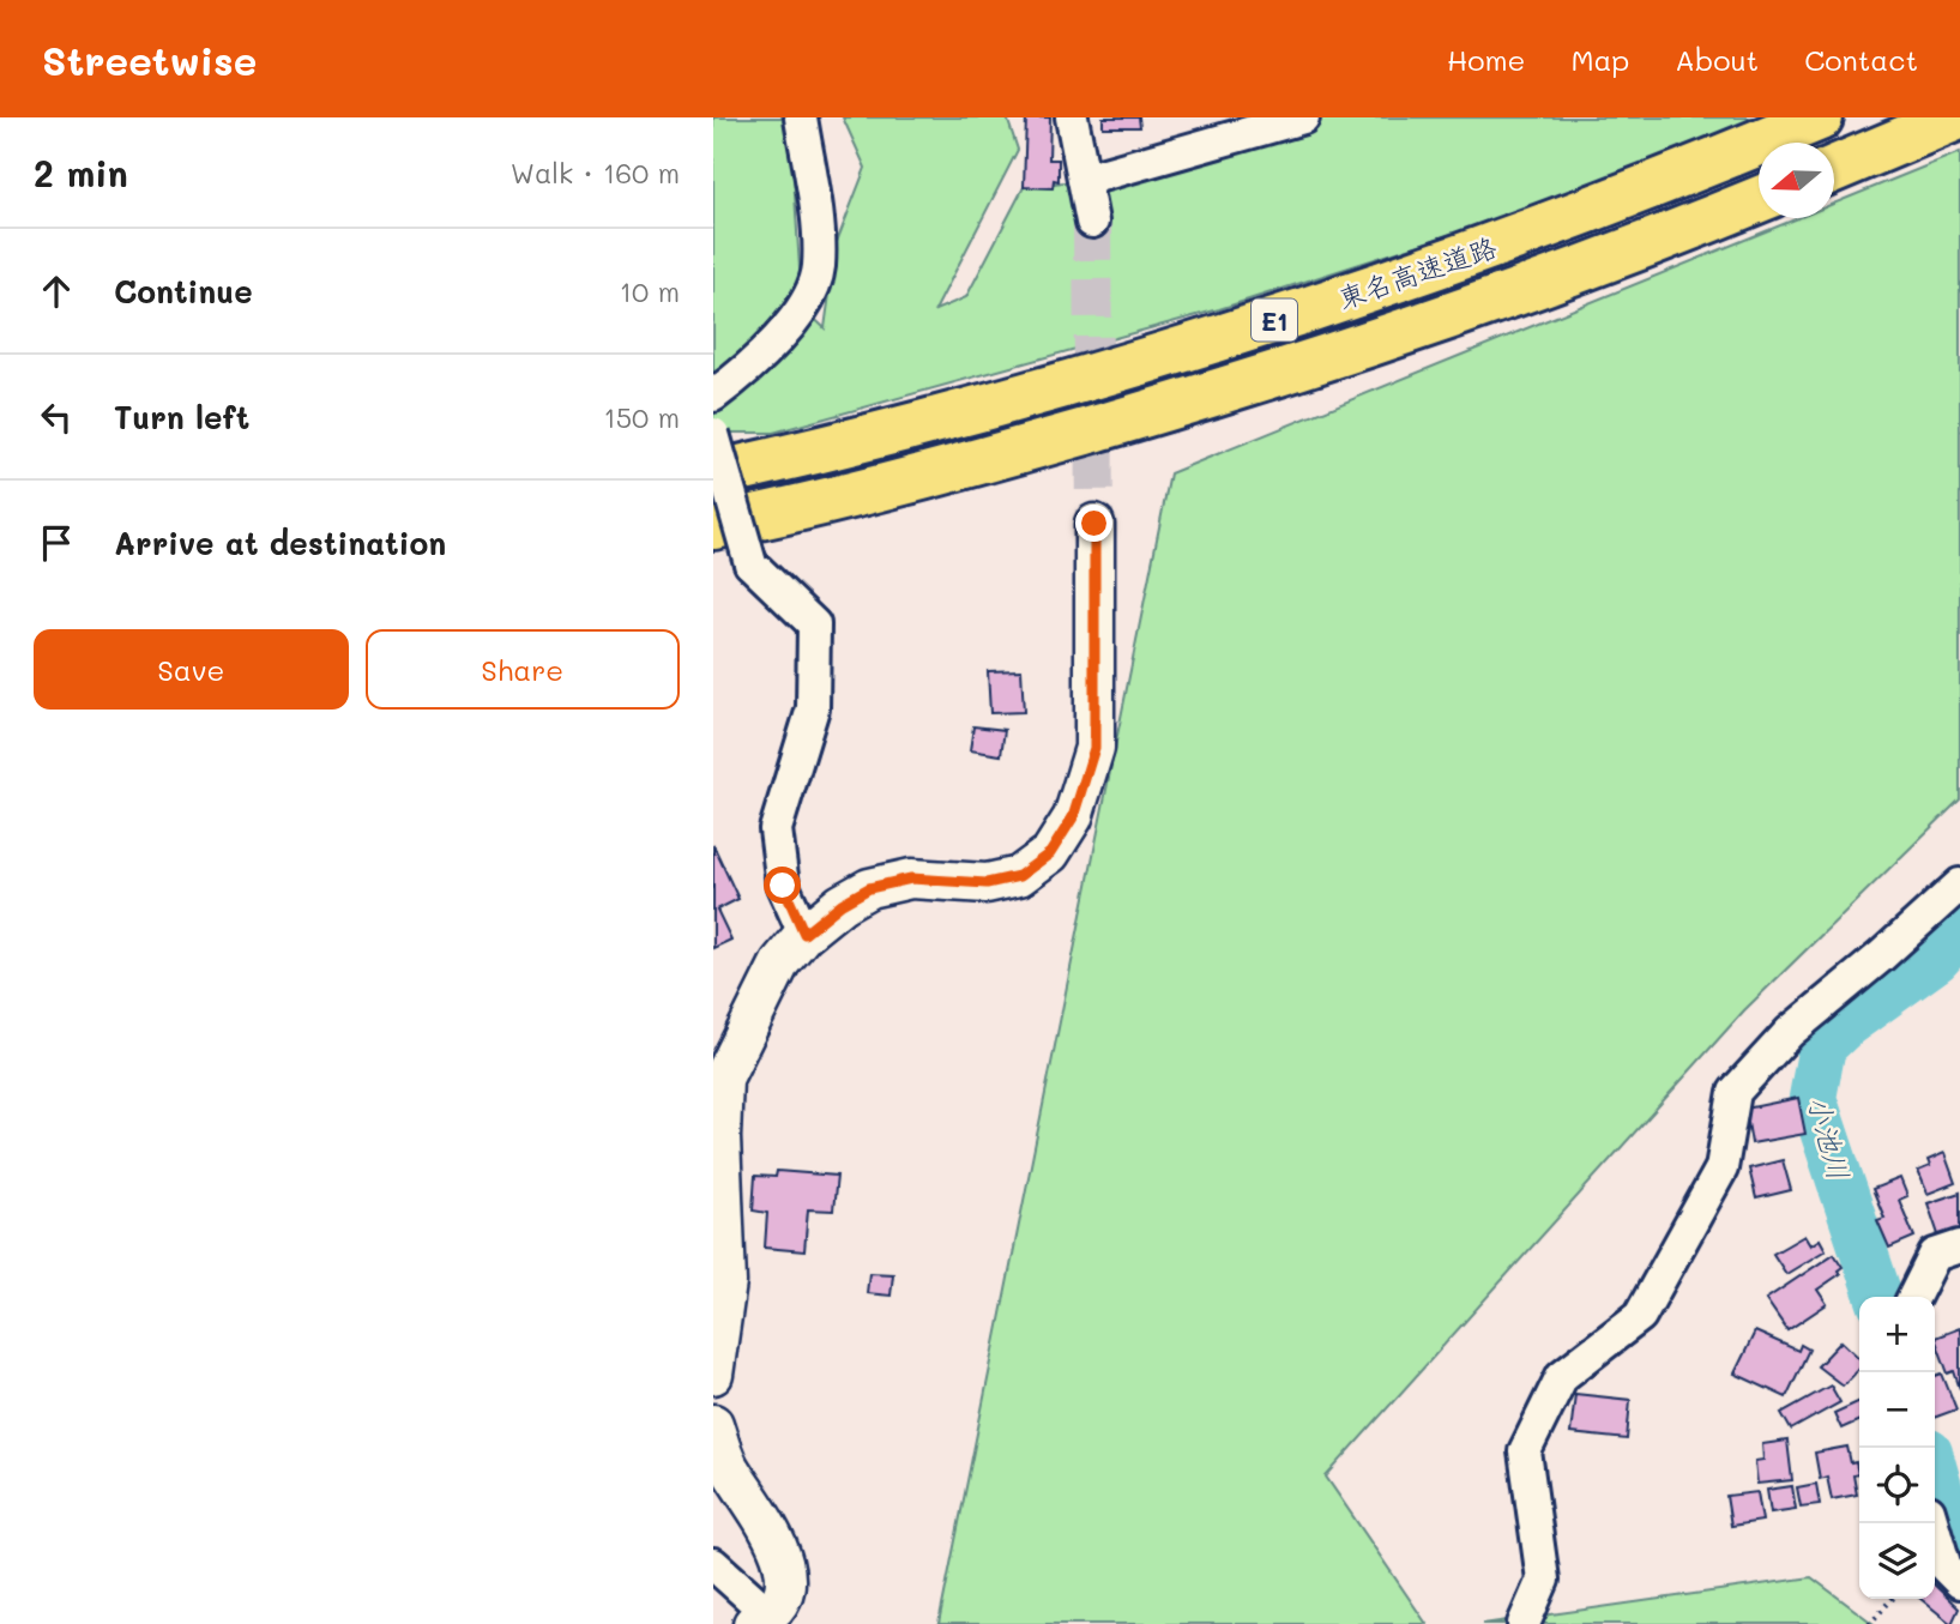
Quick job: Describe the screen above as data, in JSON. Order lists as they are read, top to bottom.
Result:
{
  "streets": {
    "highway": ["東名高速道路", "E1"]
  },
  "water": ["小池川"],
  "north": "left",
  "page": {
    "header": "Streetwise",
    "nav": [
      "Home",
      "Map",
      "About",
      "Contact"
    ],
    "heading": ["2 min", "Walk · 160 m"],
    "list": [
      ["Continue", "10 m"],
      ["Turn left", "150 m"],
      "Arrive at destination"
    ],
    "buttons": ["Save", "Share"],
    "map_buttons": ["+", "−"]
  }
}
